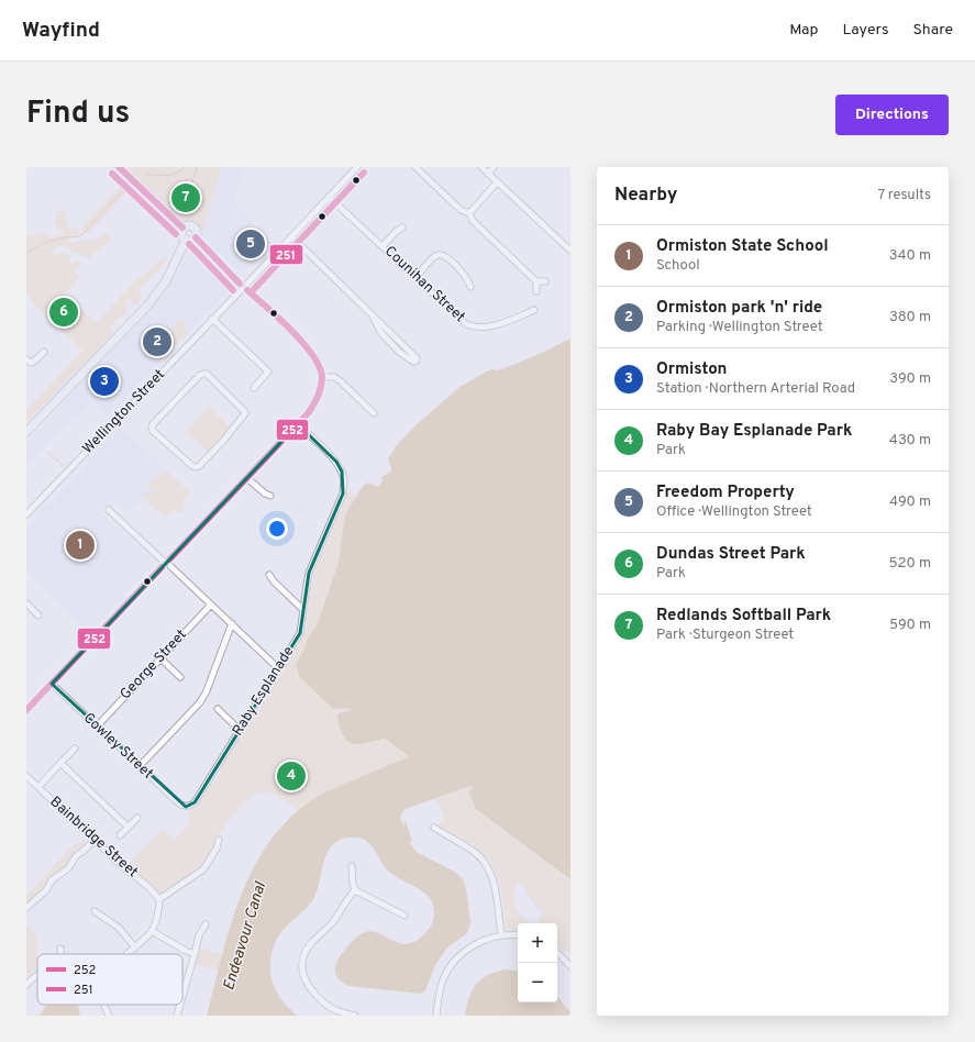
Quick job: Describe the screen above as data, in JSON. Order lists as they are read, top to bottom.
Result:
{
  "streets": {
    "street": [
      "Counihan Street",
      "Wellington Street",
      "George Street",
      "Raby Esplanade",
      "Cowley Street",
      "Bainbridge Street"
    ]
  },
  "crossings": [
    ["George Street", "Cowley Street"],
    ["Raby Esplanade", "Cowley Street"]
  ],
  "water": ["Endeavour Canal"],
  "lines": ["transit line 252", "transit line 251"],
  "legend": ["252", "251"],
  "page": {
    "header": "Wayfind",
    "nav": ["Map", "Layers", "Share"],
    "title": "Find us",
    "buttons": "Directions",
    "heading": ["Nearby", "7 results"],
    "pins": [
      "7",
      "5",
      "6",
      "2",
      "3",
      "1",
      "4"
    ],
    "list": [
      {
        "mark": "1",
        "name": "Ormiston State School",
        "note": "School",
        "value": "340 m"
      },
      {
        "mark": "2",
        "name": "Ormiston park 'n' ride",
        "note": "Parking · Wellington Street",
        "value": "380 m"
      },
      {
        "mark": "3",
        "name": "Ormiston",
        "note": "Station · Northern Arterial Road",
        "value": "390 m"
      },
      {
        "mark": "4",
        "name": "Raby Bay Esplanade Park",
        "note": "Park",
        "value": "430 m"
      },
      {
        "mark": "5",
        "name": "Freedom Property",
        "note": "Office · Wellington Street",
        "value": "490 m"
      },
      {
        "mark": "6",
        "name": "Dundas Street Park",
        "note": "Park",
        "value": "520 m"
      },
      {
        "mark": "7",
        "name": "Redlands Softball Park",
        "note": "Park · Sturgeon Street",
        "value": "590 m"
      }
    ],
    "map_buttons": ["+", "−"]
  }
}
